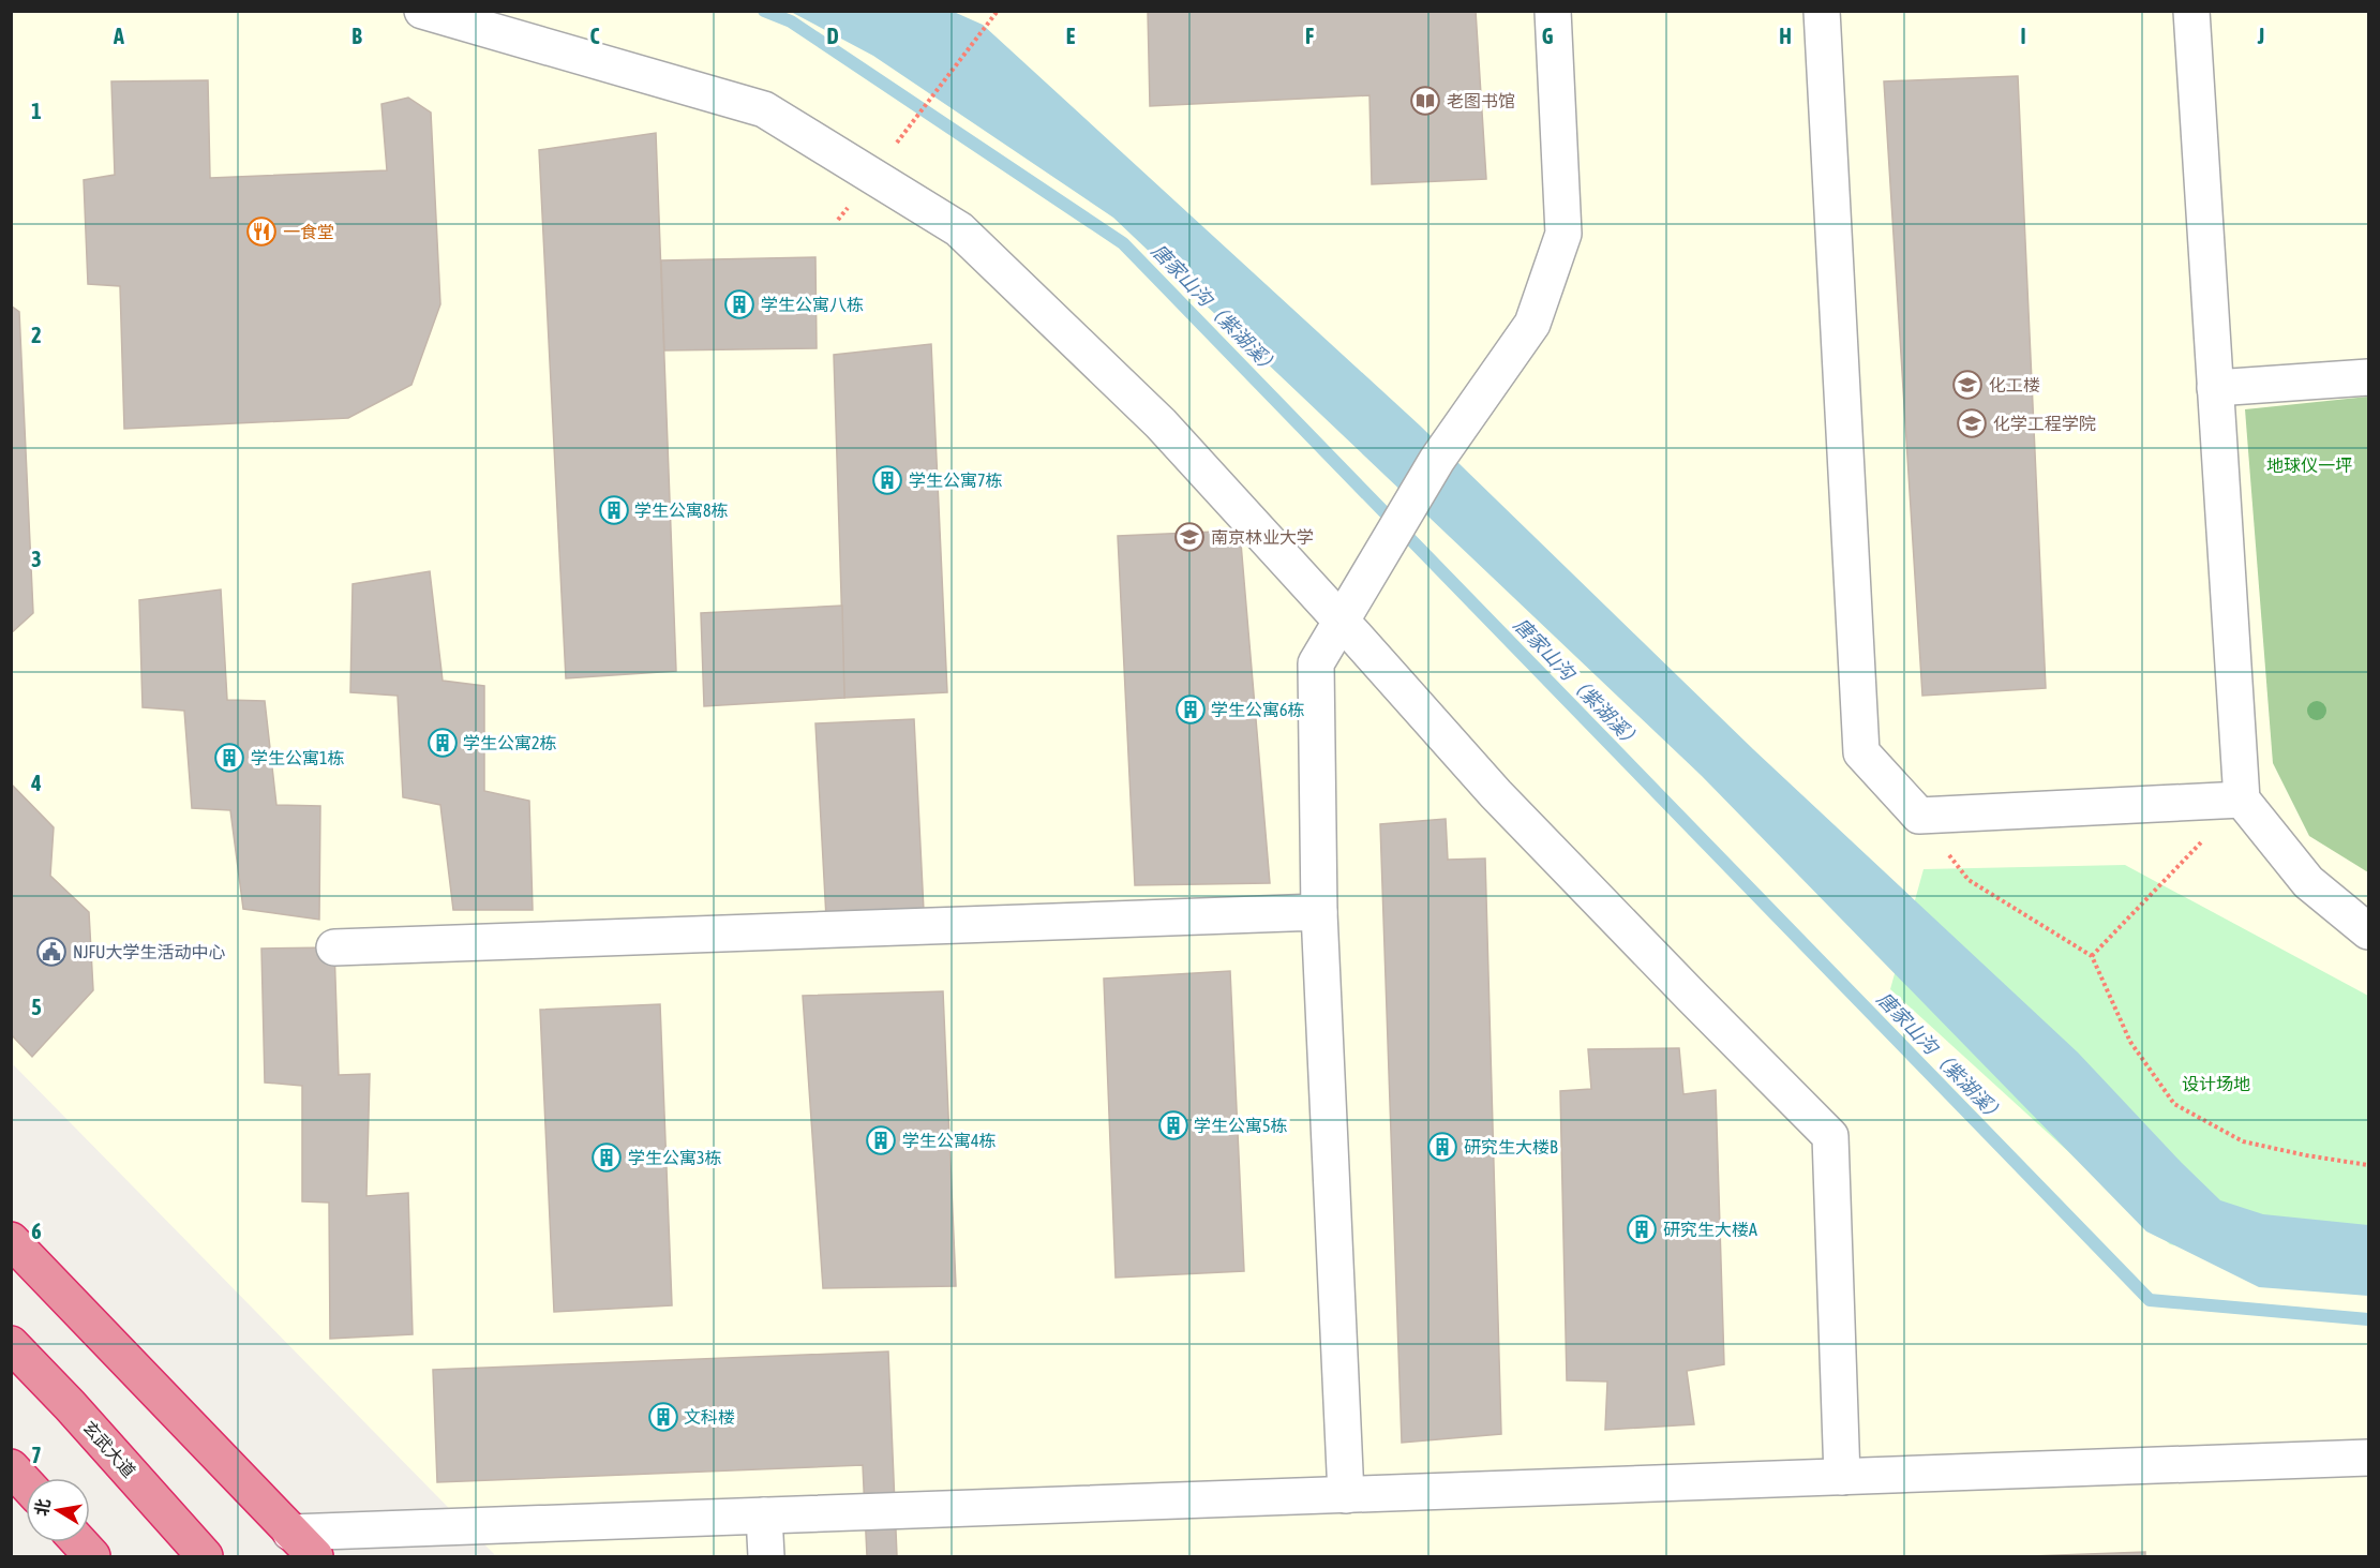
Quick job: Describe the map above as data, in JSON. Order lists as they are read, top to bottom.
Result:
{
  "streets": {
    "highway": ["玄武大道"]
  },
  "water": ["唐家山沟（紫湖溪）"],
  "parks": ["地球仪一坪", "设计场地"],
  "places": {
    "library": ["老图书馆"],
    "restaurant": ["一食堂"],
    "building": [
      "学生公寓八栋",
      "学生公寓7栋",
      "学生公寓8栋",
      "学生公寓6栋",
      "学生公寓2栋",
      "学生公寓1栋",
      "学生公寓5栋",
      "学生公寓4栋",
      "研究生大楼B",
      "学生公寓3栋",
      "研究生大楼A",
      "文科楼"
    ],
    "school or university": ["化工楼", "化学工程学院", "南京林业大学"],
    "public building": ["NJFU大学生活动中心"]
  },
  "north": "left",
  "grid": {
    "columns": [
      "A",
      "B",
      "C",
      "D",
      "E",
      "F",
      "G",
      "H",
      "I",
      "J"
    ],
    "rows": [
      "1",
      "2",
      "3",
      "4",
      "5",
      "6",
      "7"
    ]
  }
}
